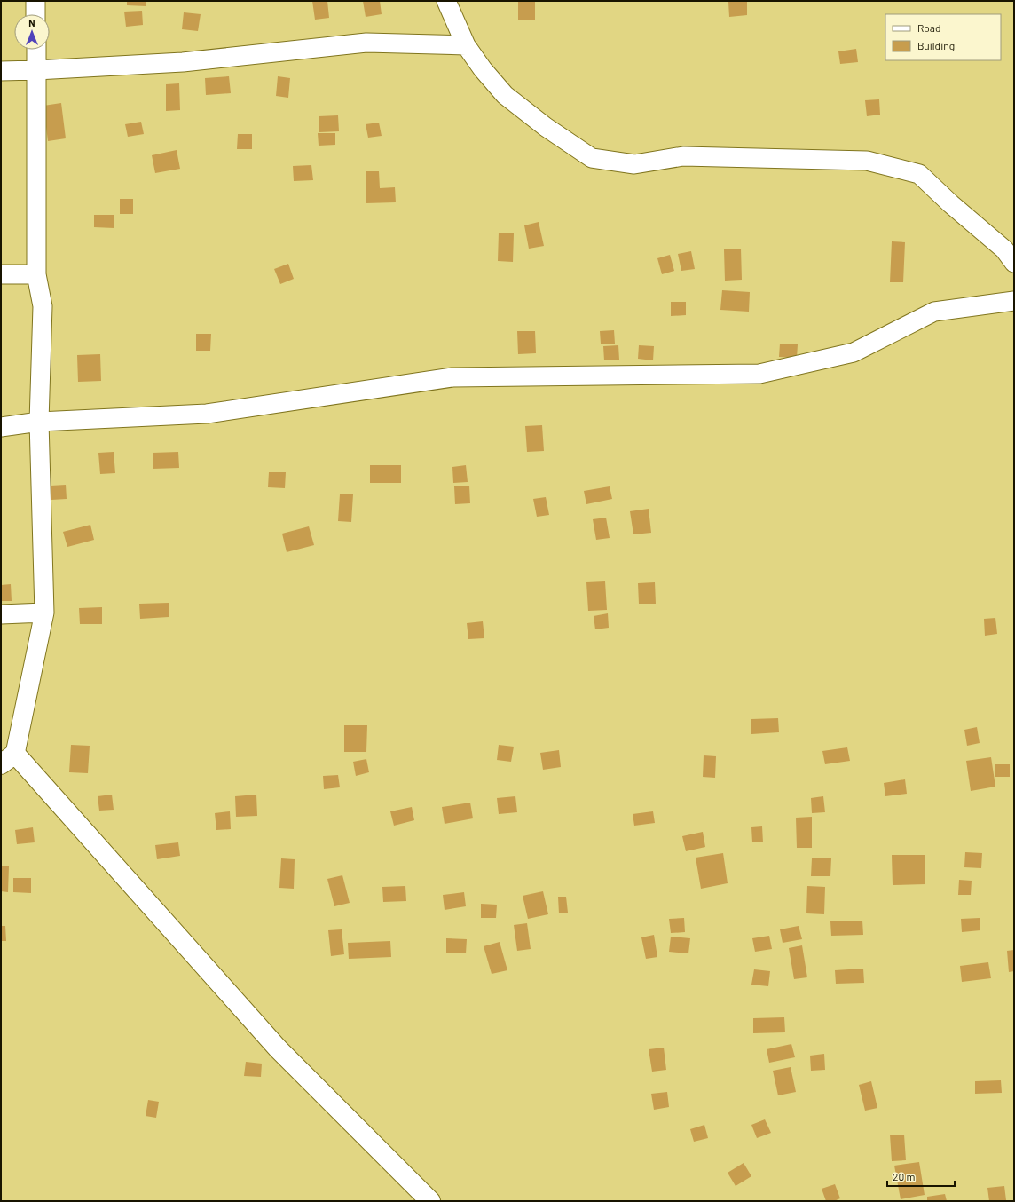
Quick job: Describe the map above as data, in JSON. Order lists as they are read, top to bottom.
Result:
{
  "legend": ["Road", "Building"],
  "scale_bar": "20 m",
  "north": "top"
}
